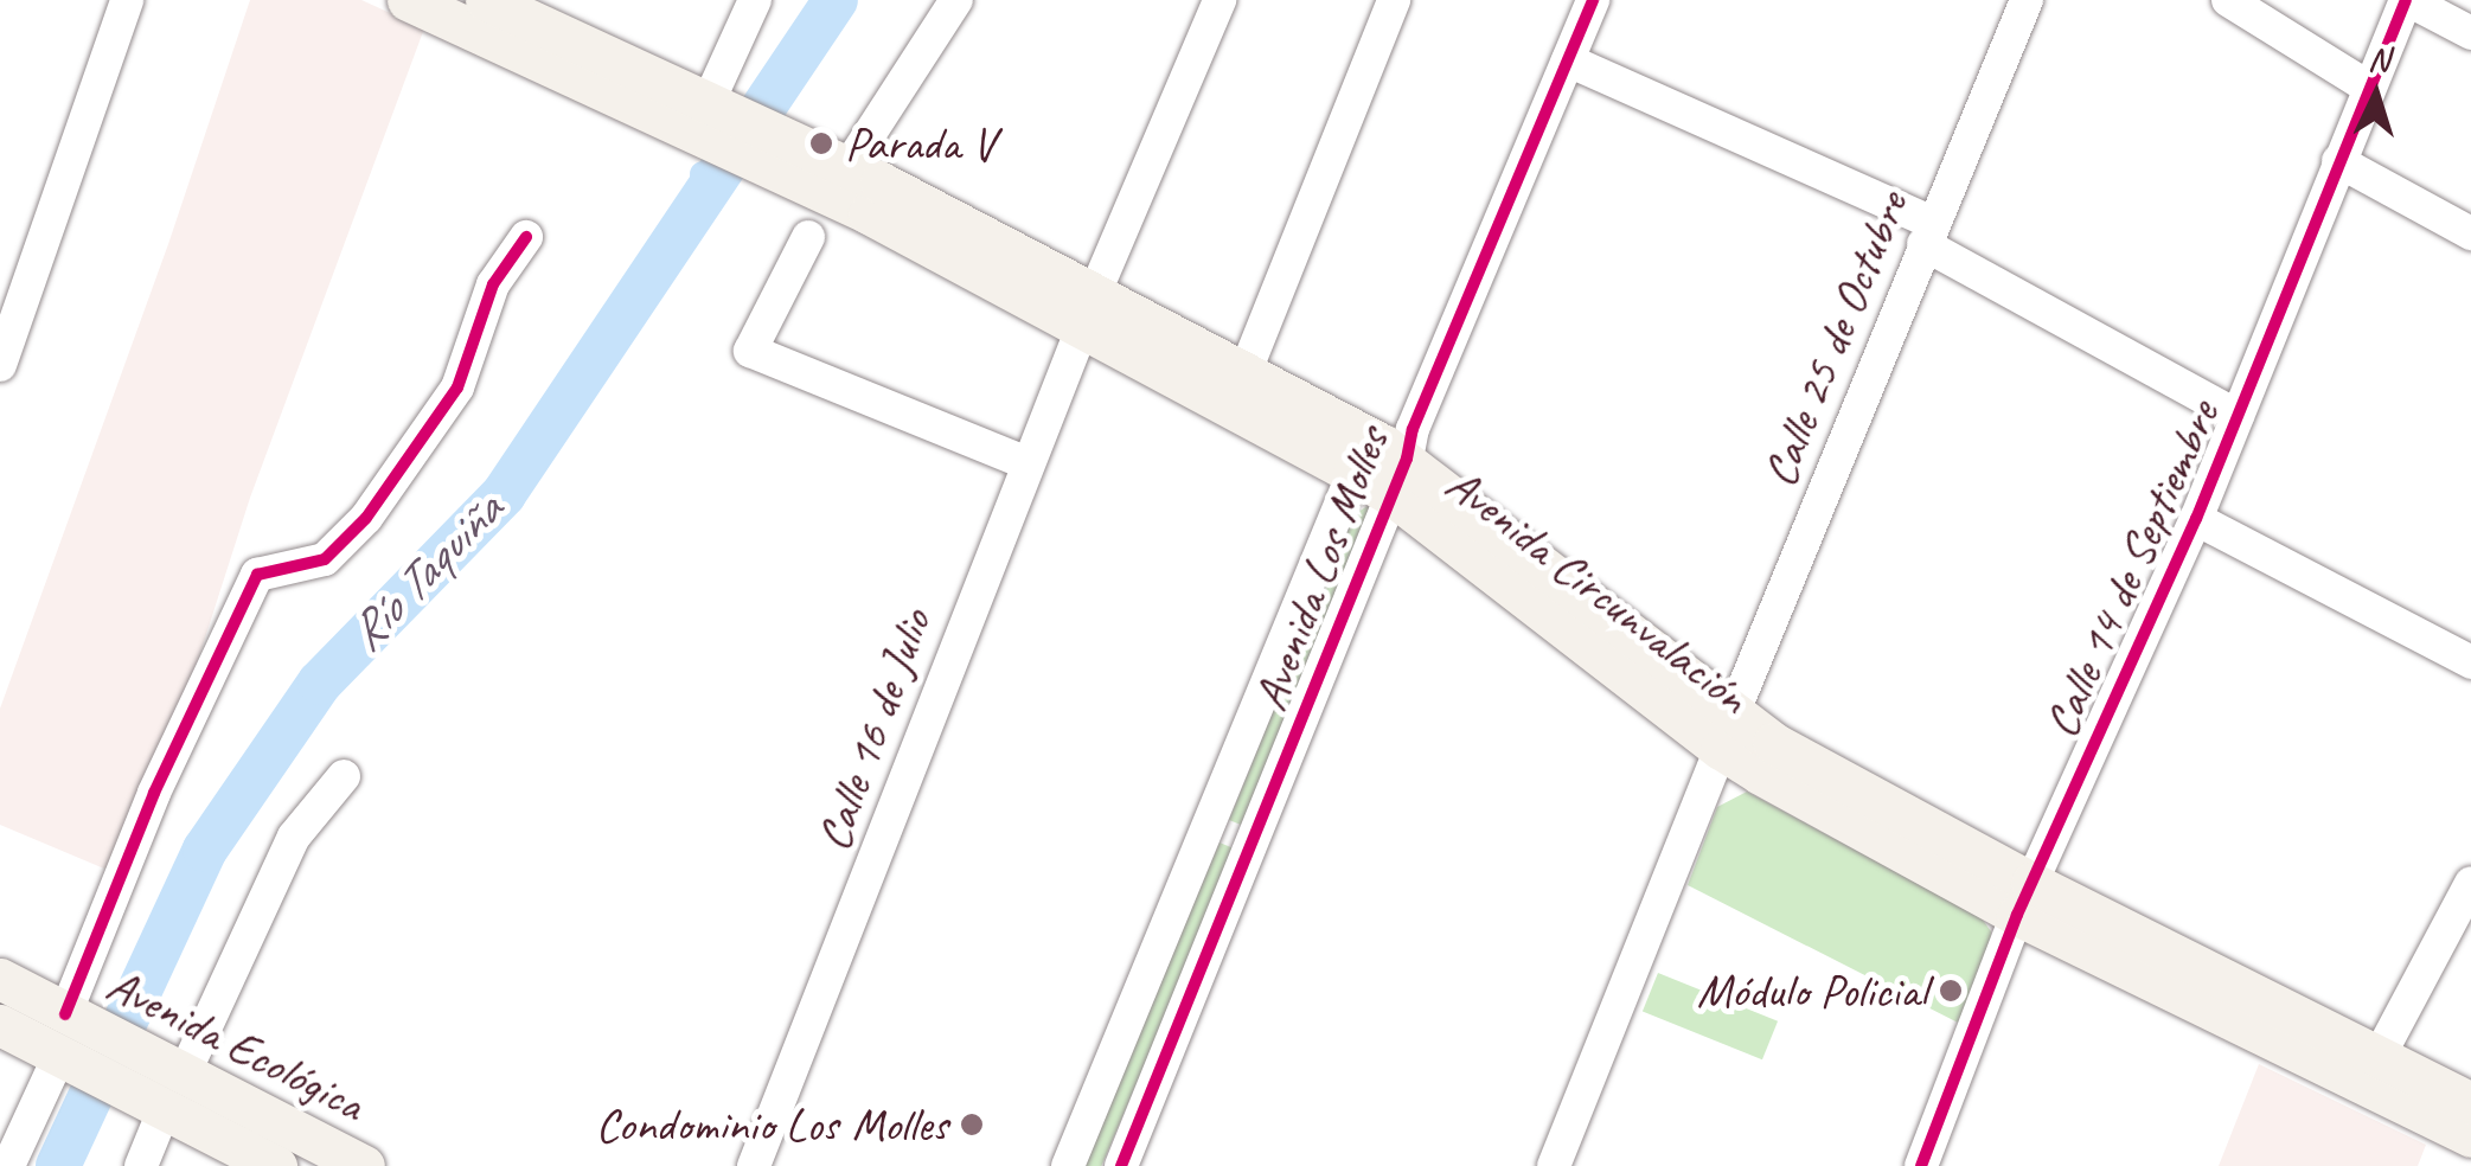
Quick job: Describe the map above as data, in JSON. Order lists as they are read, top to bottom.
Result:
{
  "streets": {
    "main road": ["Avenida Circunvalación", "Avenida Ecológica"],
    "street": [
      "Calle 25 de Octubre",
      "Avenida Los Molles",
      "Calle 14 de Septiembre",
      "Calle 16 de Julio"
    ]
  },
  "crossings": [
    ["Calle 25 de Octubre", "Avenida Circunvalación"],
    ["Avenida Los Molles", "Avenida Circunvalación"],
    ["Calle 14 de Septiembre", "Avenida Circunvalación"],
    ["Avenida Circunvalación", "Calle 16 de Julio"]
  ],
  "water": ["Río Taquiña"],
  "places": ["Parada V", "Módulo Policial", "Condominio Los Molles"],
  "north": "top"
}
